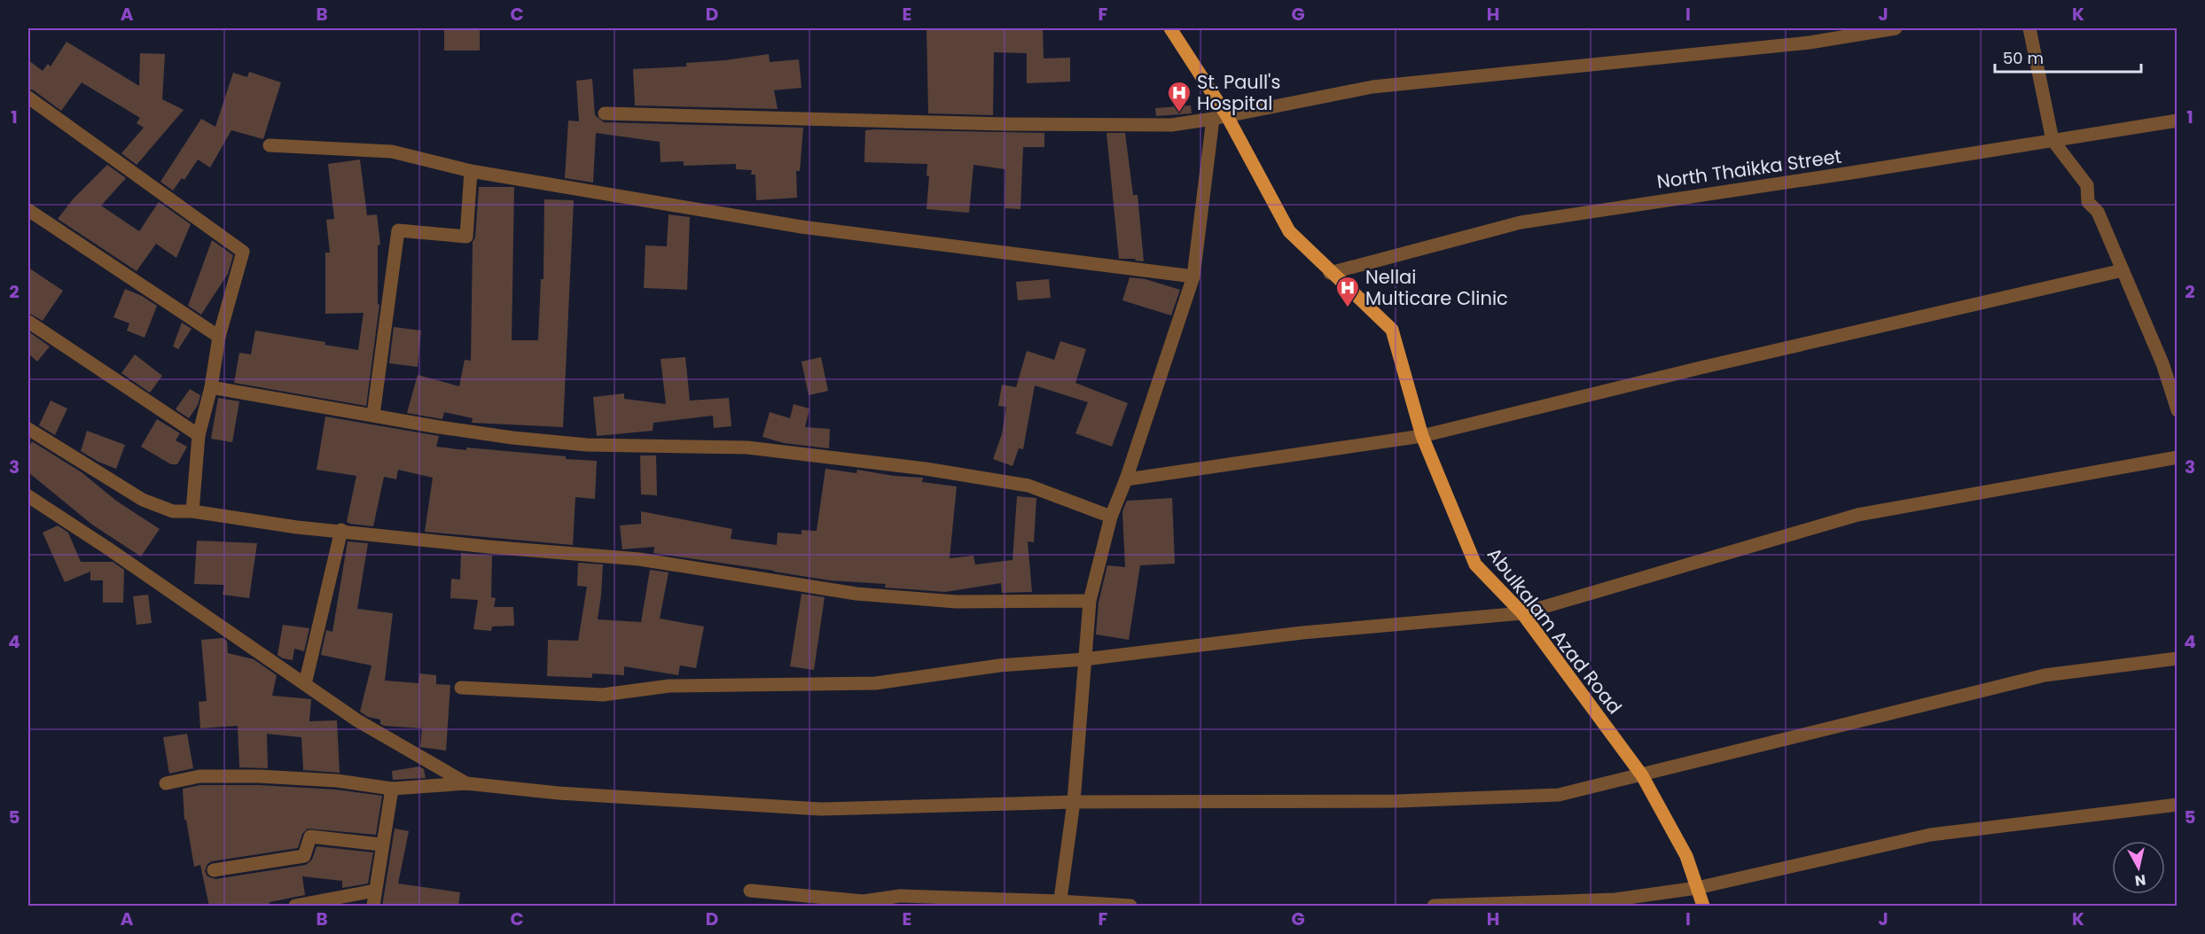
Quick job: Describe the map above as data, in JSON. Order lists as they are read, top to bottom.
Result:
{
  "streets": {
    "main road": ["Abulkalam Azad Road"],
    "street": ["North Thaikka Street"]
  },
  "crossings": [
    ["North Thaikka Street", "Abulkalam Azad Road"]
  ],
  "places": {
    "hospital": ["St. Paull's Hospital", "Nellai Multicare Clinic"]
  },
  "scale_bar": "50 m",
  "north": "bottom",
  "grid": {
    "columns": [
      "A",
      "B",
      "C",
      "D",
      "E",
      "F",
      "G",
      "H",
      "I",
      "J",
      "K"
    ],
    "rows": [
      "1",
      "2",
      "3",
      "4",
      "5"
    ]
  }
}
